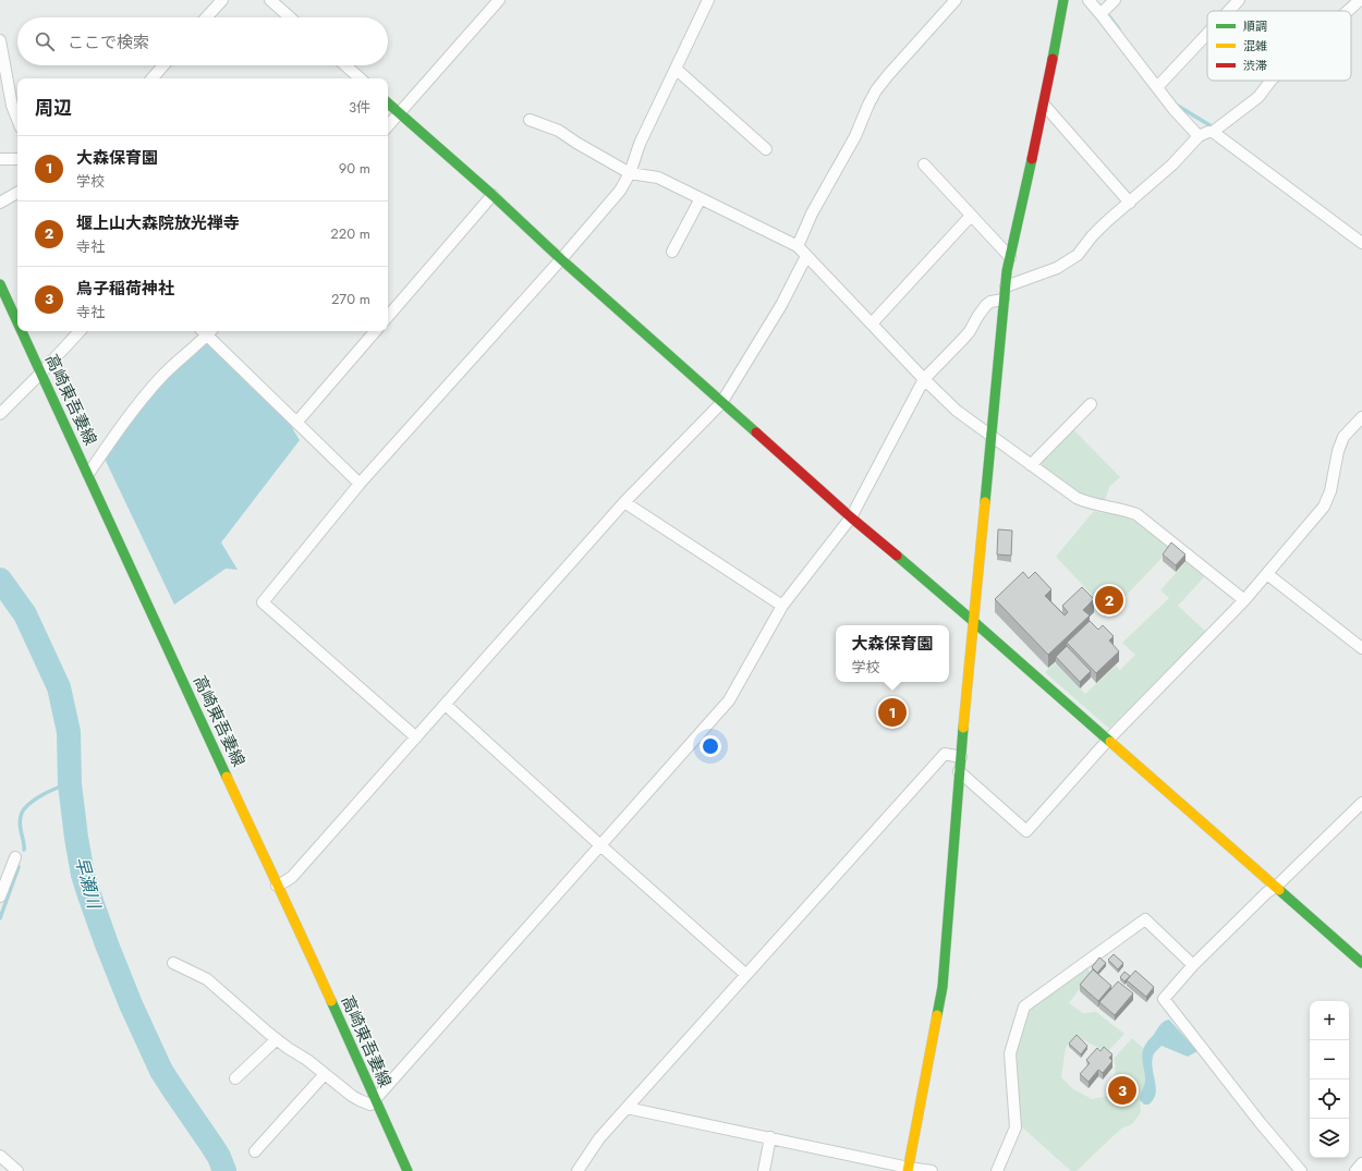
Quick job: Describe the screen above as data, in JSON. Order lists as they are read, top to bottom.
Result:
{
  "streets": {
    "street": ["高崎東吾妻線"]
  },
  "water": ["早瀬川"],
  "legend": ["順調", "混雑", "渋滞"],
  "page": {
    "search": "ここで検索",
    "heading": ["周辺", "3件"],
    "list": [
      {
        "mark": "1",
        "name": "大森保育園",
        "note": "学校",
        "value": "90 m"
      },
      {
        "mark": "2",
        "name": "堰上山大森院放光禅寺",
        "note": "寺社",
        "value": "220 m"
      },
      {
        "mark": "3",
        "name": "烏子稲荷神社",
        "note": "寺社",
        "value": "270 m"
      }
    ],
    "pins": ["2", "1", "3"],
    "popup": ["大森保育園", "学校"],
    "map_buttons": ["+", "−"]
  }
}
